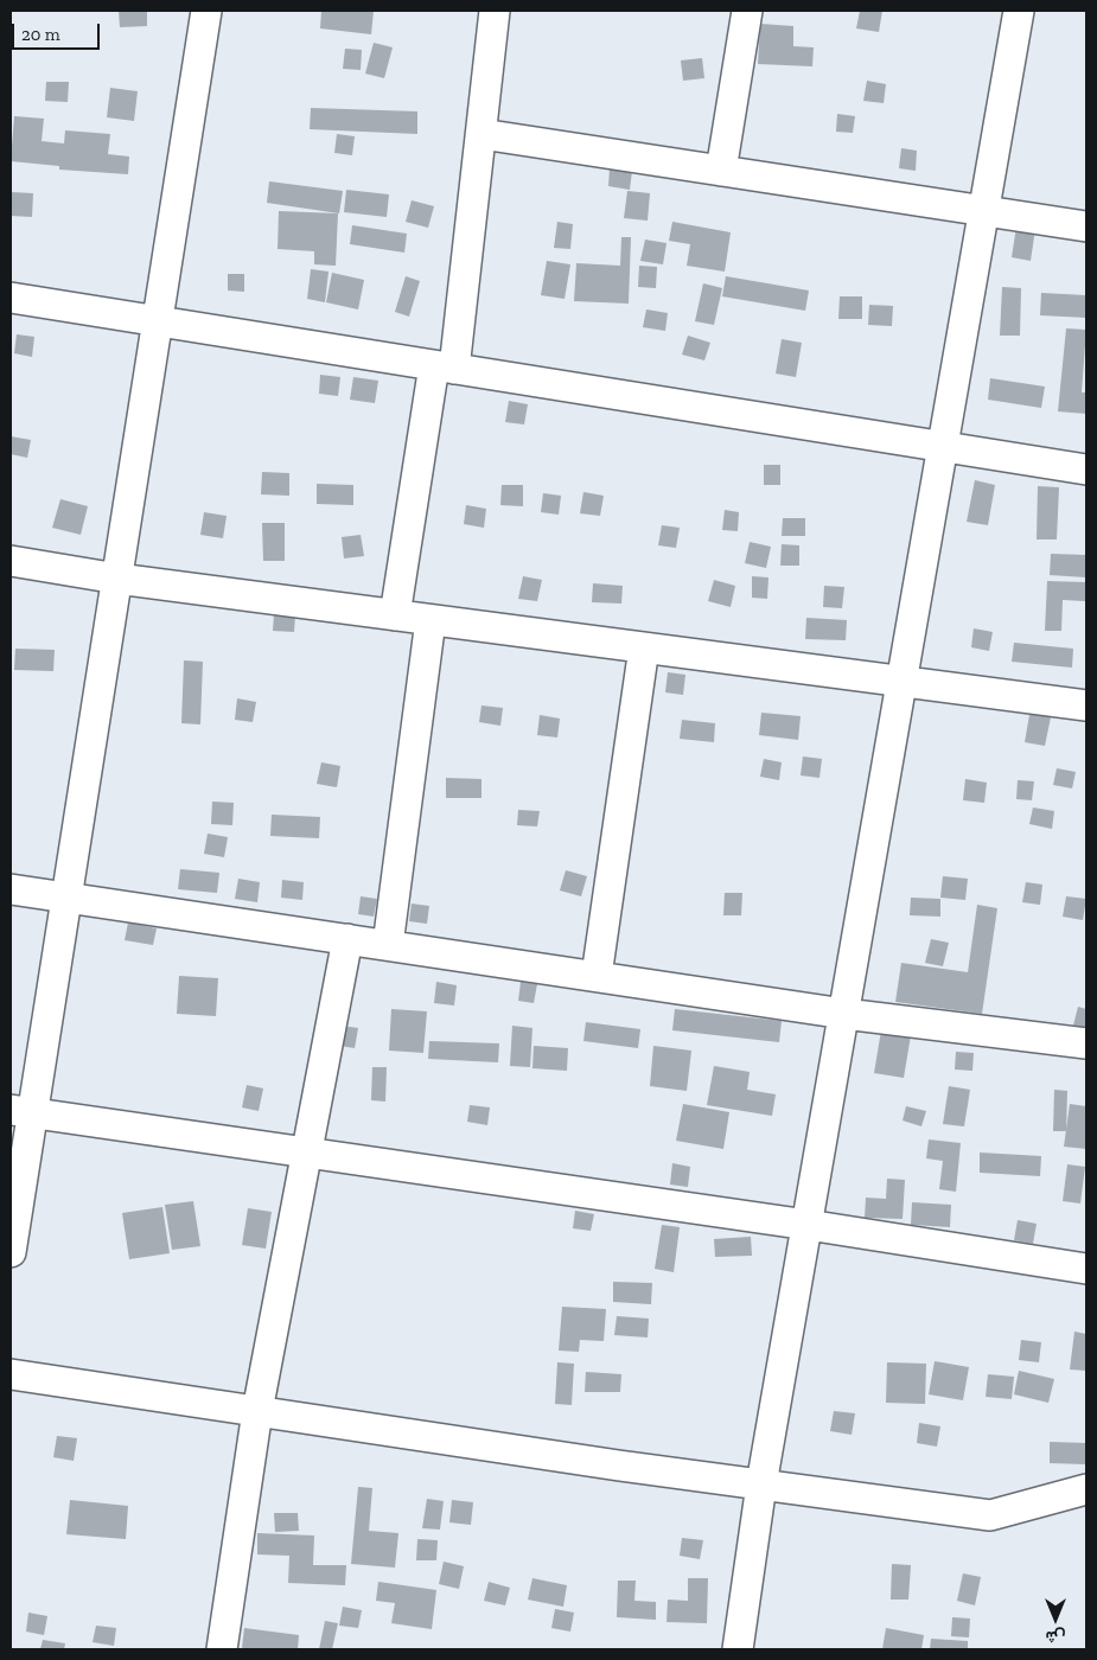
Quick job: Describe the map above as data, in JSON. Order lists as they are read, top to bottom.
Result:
{
  "scale_bar": "20 m",
  "north": "bottom"
}
